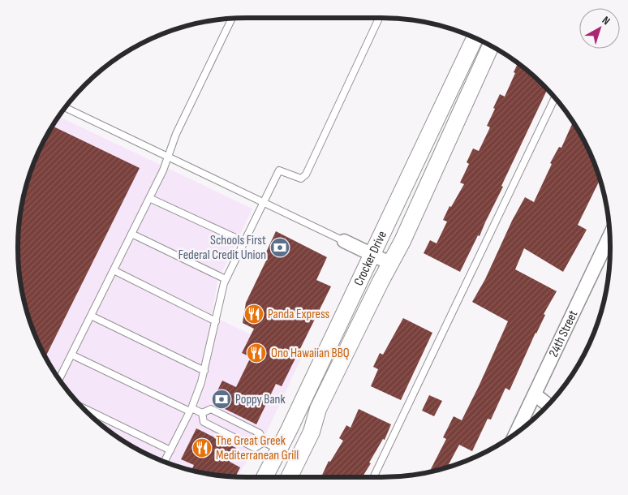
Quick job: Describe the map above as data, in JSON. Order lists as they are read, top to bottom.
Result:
{
  "streets": {
    "street": ["Crocker Drive", "24th Street"]
  },
  "places": {
    "bank": ["Schools First Federal Credit Union", "Poppy Bank"],
    "restaurant": ["Panda Express", "Ono Hawaiian BBQ", "The Great Greek Mediterranean Grill"]
  },
  "north": "top right"
}
